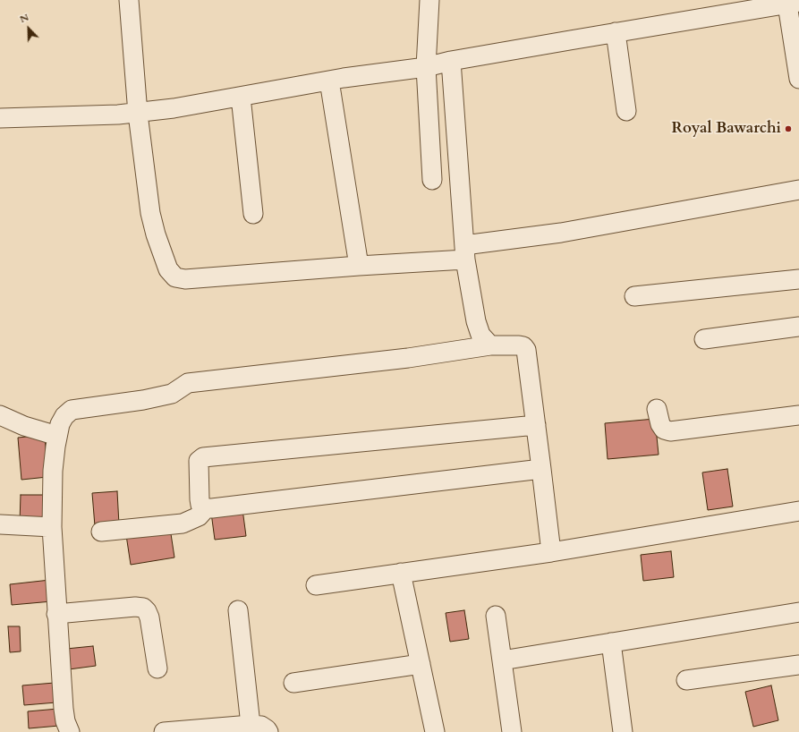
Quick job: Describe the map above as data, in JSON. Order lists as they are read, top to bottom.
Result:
{
  "places": ["Royal Bawarchi"],
  "north": "top left"
}
